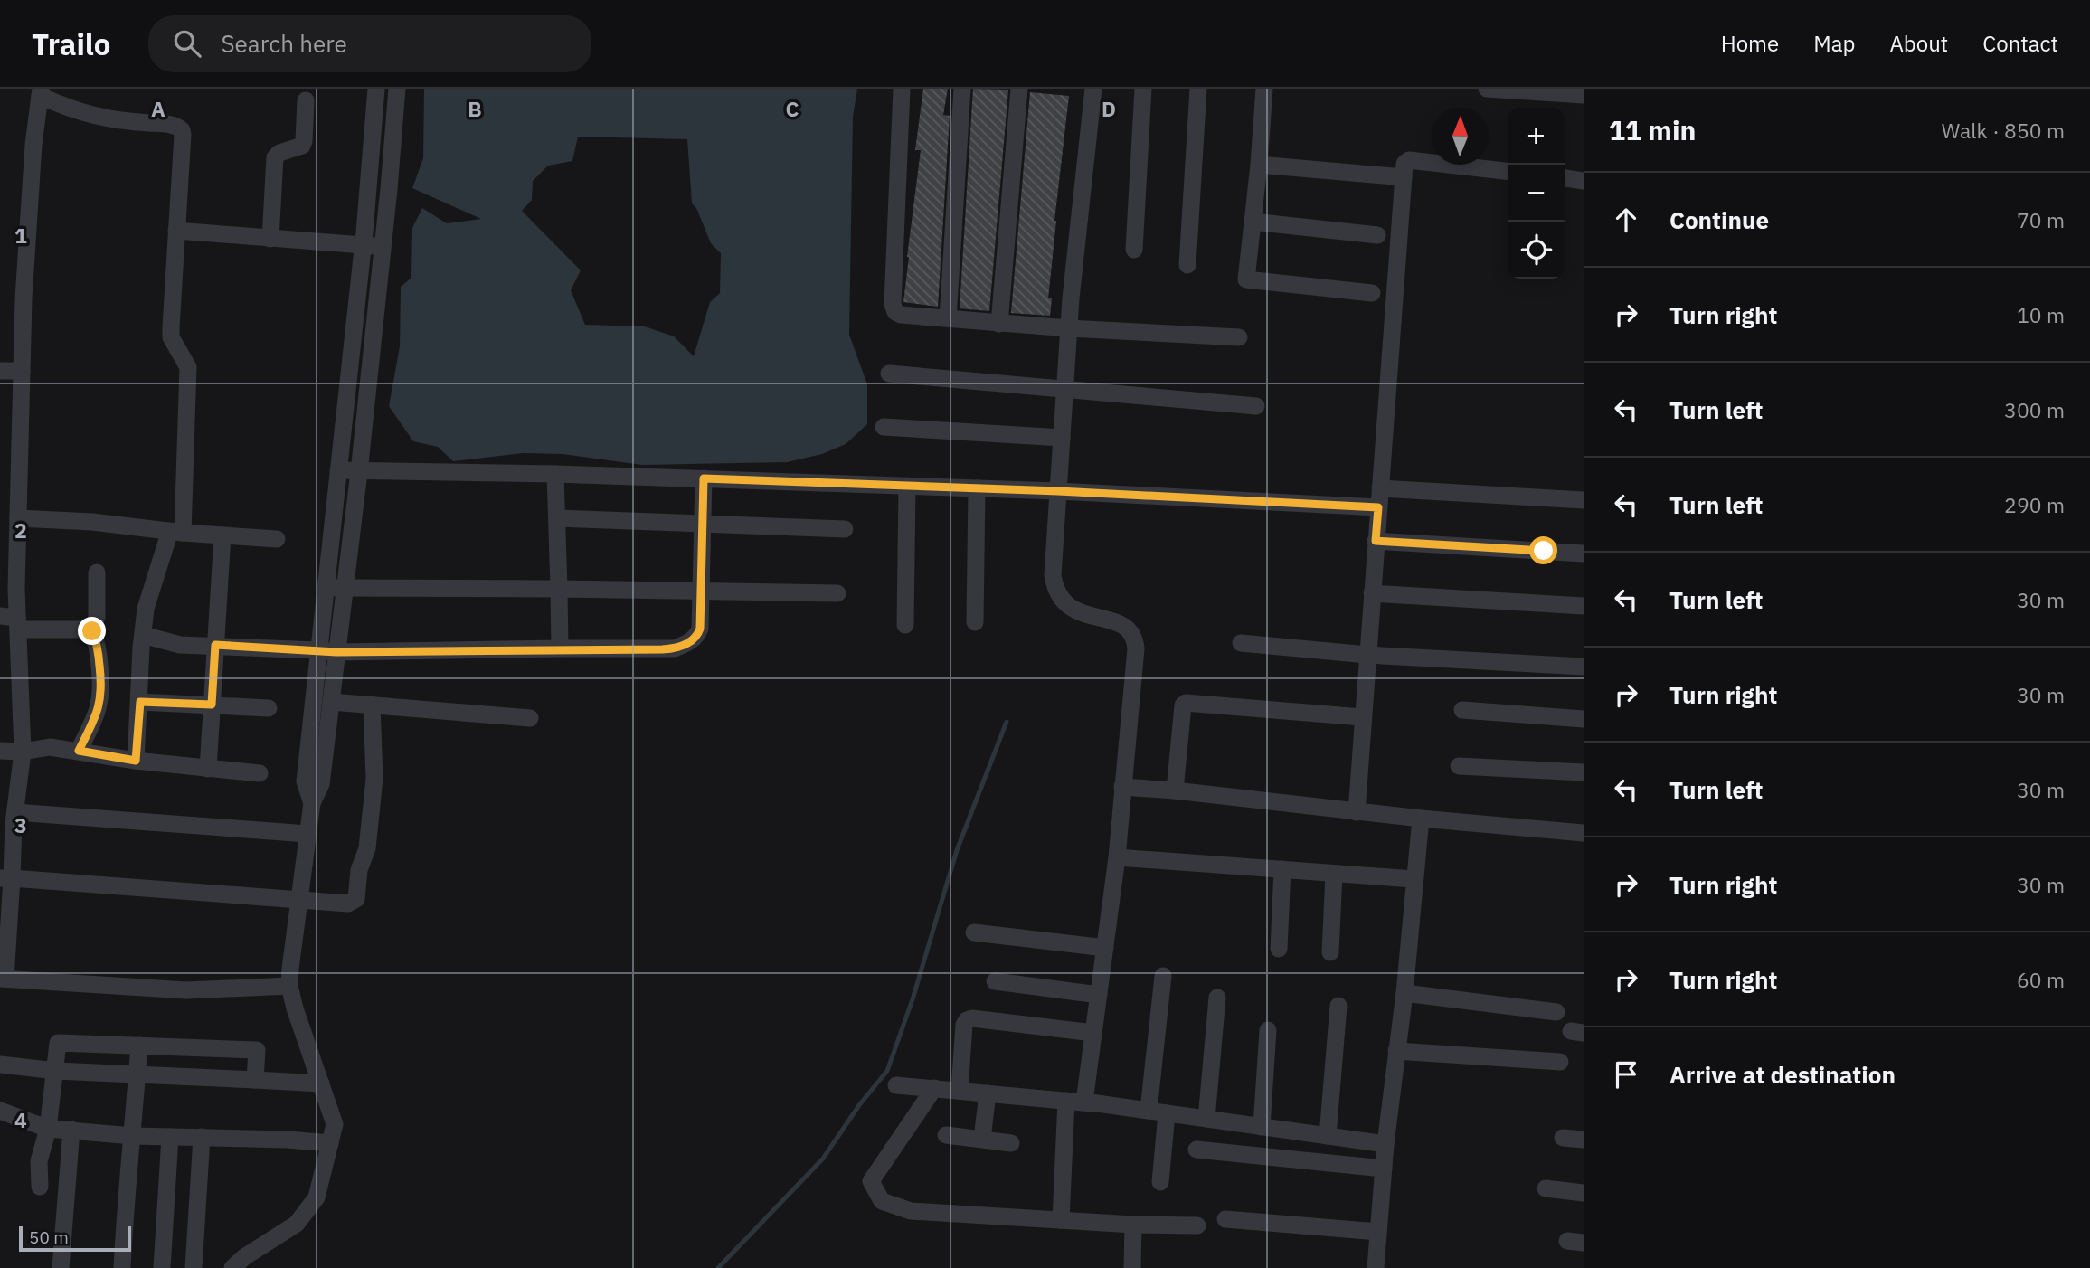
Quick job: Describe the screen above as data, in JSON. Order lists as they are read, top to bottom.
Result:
{
  "scale_bar": "50 m",
  "north": "top",
  "page": {
    "header": "Trailo",
    "search": "Search here",
    "nav": [
      "Home",
      "Map",
      "About",
      "Contact"
    ],
    "heading": ["11 min", "Walk · 850 m"],
    "map_buttons": ["+", "−"],
    "list": [
      ["Continue", "70 m"],
      ["Turn right", "10 m"],
      ["Turn left", "300 m"],
      ["Turn left", "290 m"],
      ["Turn left", "30 m"],
      ["Turn right", "30 m"],
      ["Turn left", "30 m"],
      ["Turn right", "30 m"],
      ["Turn right", "60 m"],
      "Arrive at destination"
    ],
    "scale": "50 m"
  },
  "grid": {
    "columns": [
      "A",
      "B",
      "C",
      "D"
    ],
    "rows": [
      "1",
      "2",
      "3",
      "4"
    ]
  }
}
